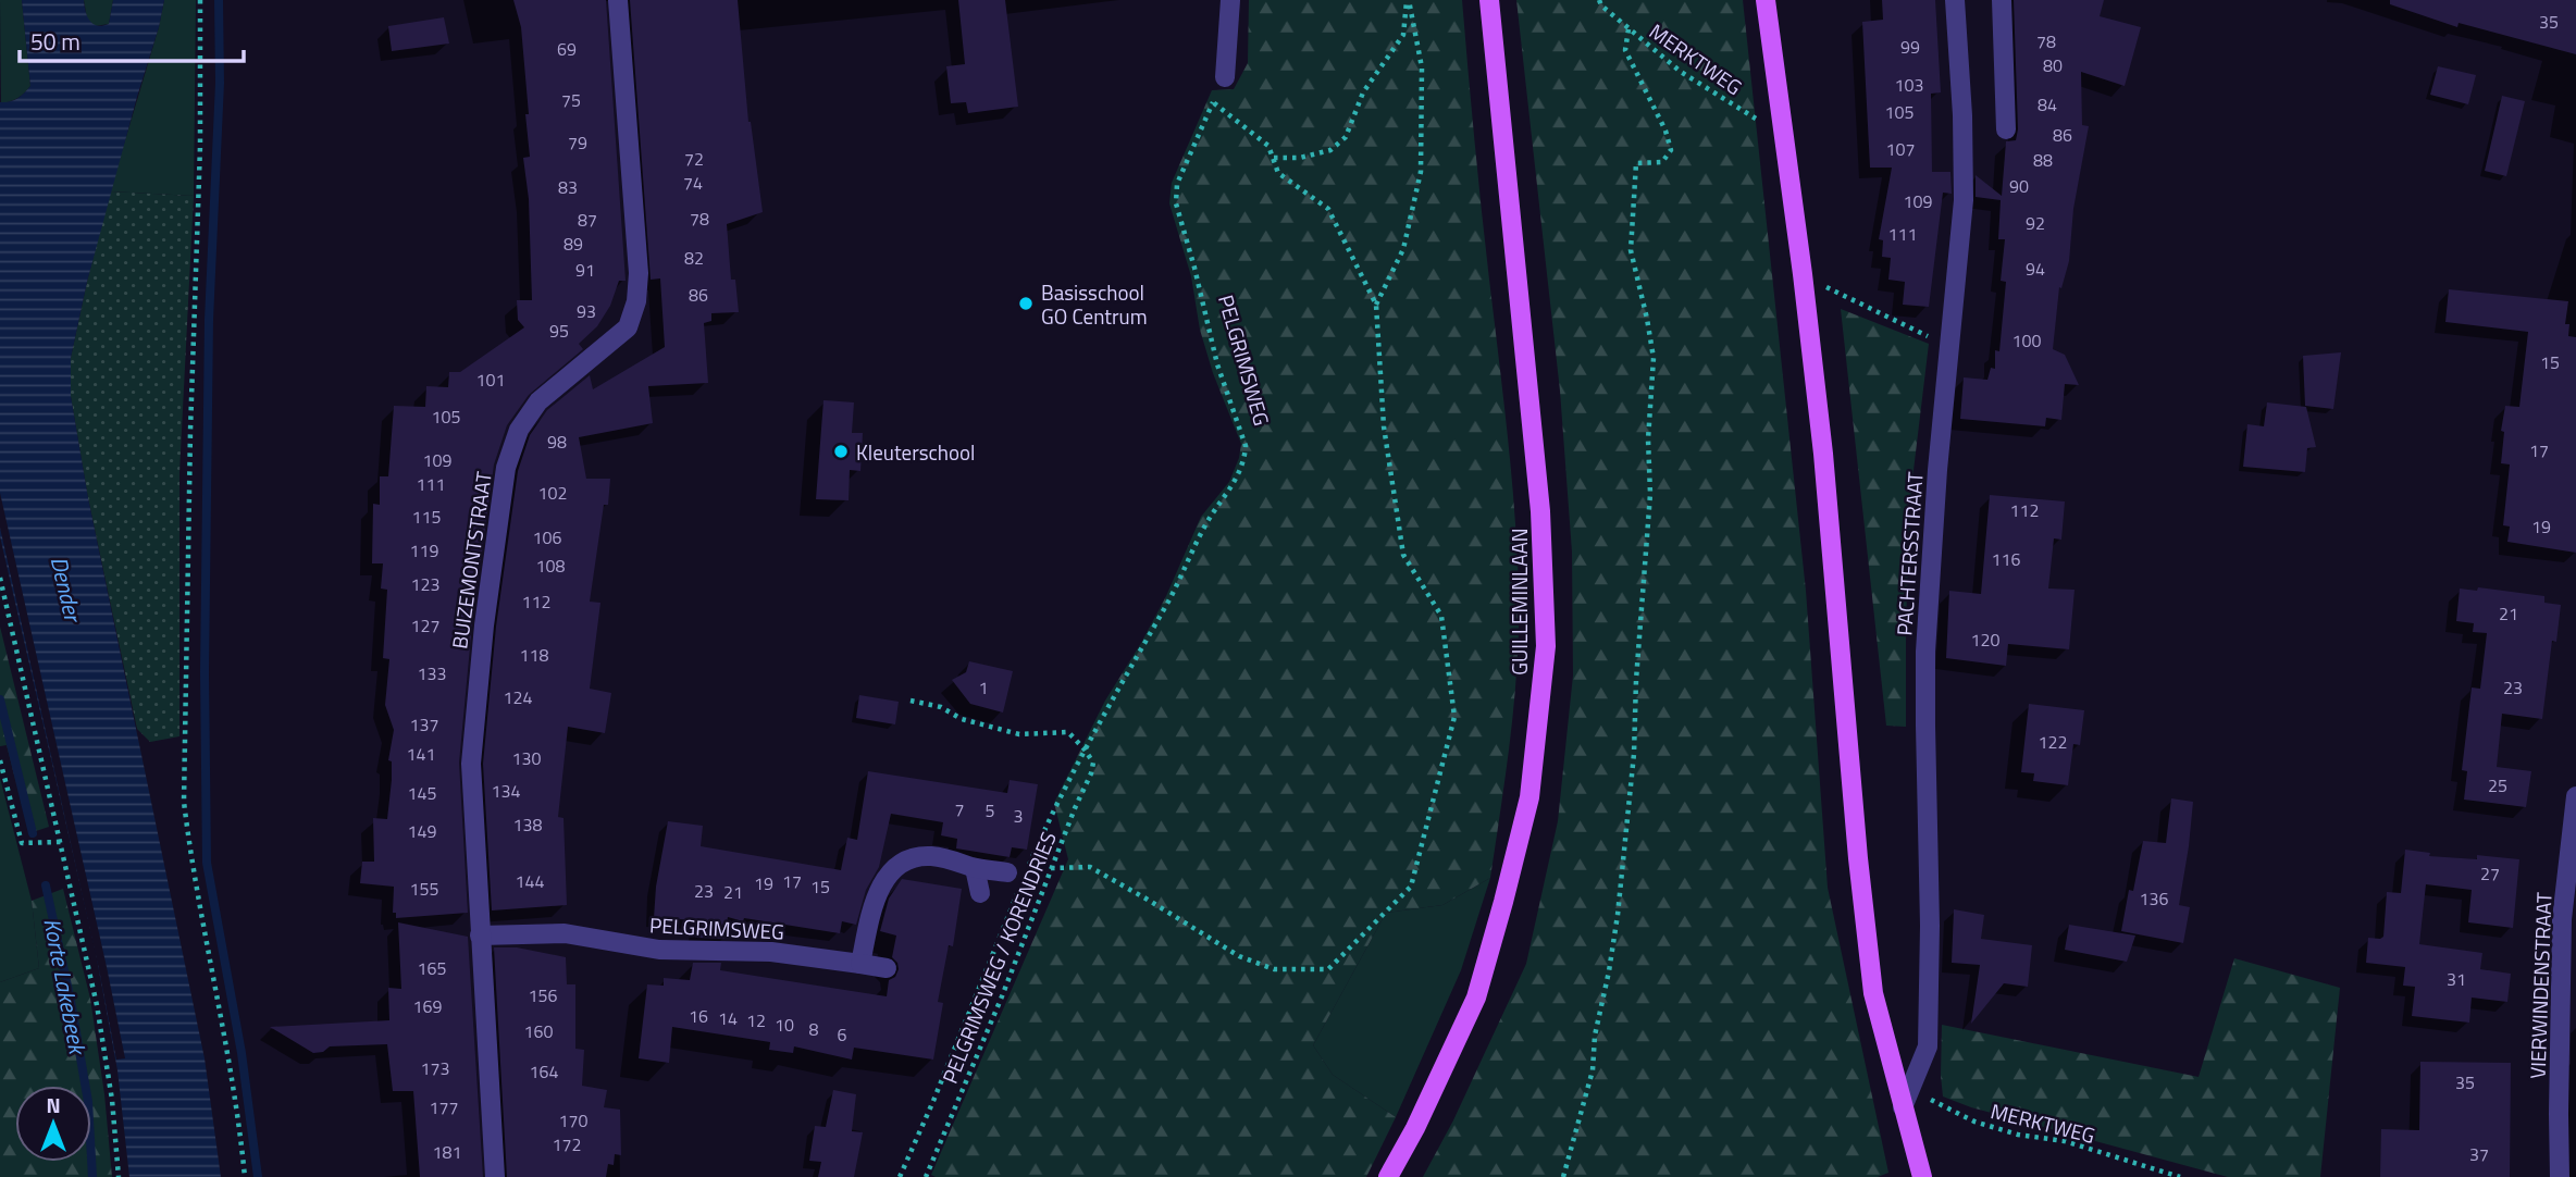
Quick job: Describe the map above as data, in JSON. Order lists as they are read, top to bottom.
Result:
{
  "streets": {
    "main road": ["GUILLEMINLAAN"],
    "street": [
      "PELGRIMSWEG",
      "PACHTERSSTRAAT",
      "BUIZEMONTSTRAAT",
      "VIERWINDENSTRAAT"
    ],
    "path": ["MERKTWEG", "PELGRIMSWEG / KORENDRIES"]
  },
  "crossings": [
    ["MERKTWEG", "PACHTERSSTRAAT"],
    ["PELGRIMSWEG", "BUIZEMONTSTRAAT"],
    ["PELGRIMSWEG", "PELGRIMSWEG / KORENDRIES"]
  ],
  "water": ["Dender", "Korte Lakebeek"],
  "places": ["Basisschool GO Centrum", "Kleuterschool"],
  "house_numbers": [
    "35",
    "78",
    "99",
    "69",
    "80",
    "103",
    "75",
    "84",
    "105",
    "86",
    "79",
    "107",
    "72",
    "88",
    "74",
    "90",
    "83",
    "109",
    "78",
    "87",
    "92",
    "111",
    "89",
    "82",
    "94",
    "91",
    "86",
    "93",
    "95",
    "100",
    "15",
    "101",
    "105",
    "98",
    "17",
    "109",
    "111",
    "102",
    "112",
    "115",
    "19",
    "106",
    "119",
    "116",
    "108",
    "123",
    "112",
    "21",
    "127",
    "120",
    "118",
    "133",
    "1",
    "23",
    "124",
    "137",
    "122",
    "141",
    "130",
    "25",
    "134",
    "145",
    "7",
    "5",
    "3",
    "138",
    "149",
    "27",
    "144",
    "17",
    "19",
    "15",
    "155",
    "23",
    "21",
    "136",
    "165",
    "31",
    "156",
    "169",
    "16",
    "14",
    "12",
    "10",
    "8",
    "160",
    "6",
    "173",
    "164",
    "35",
    "177",
    "170",
    "172",
    "181",
    "37"
  ],
  "scale_bar": "50 m",
  "north": "top"
}
